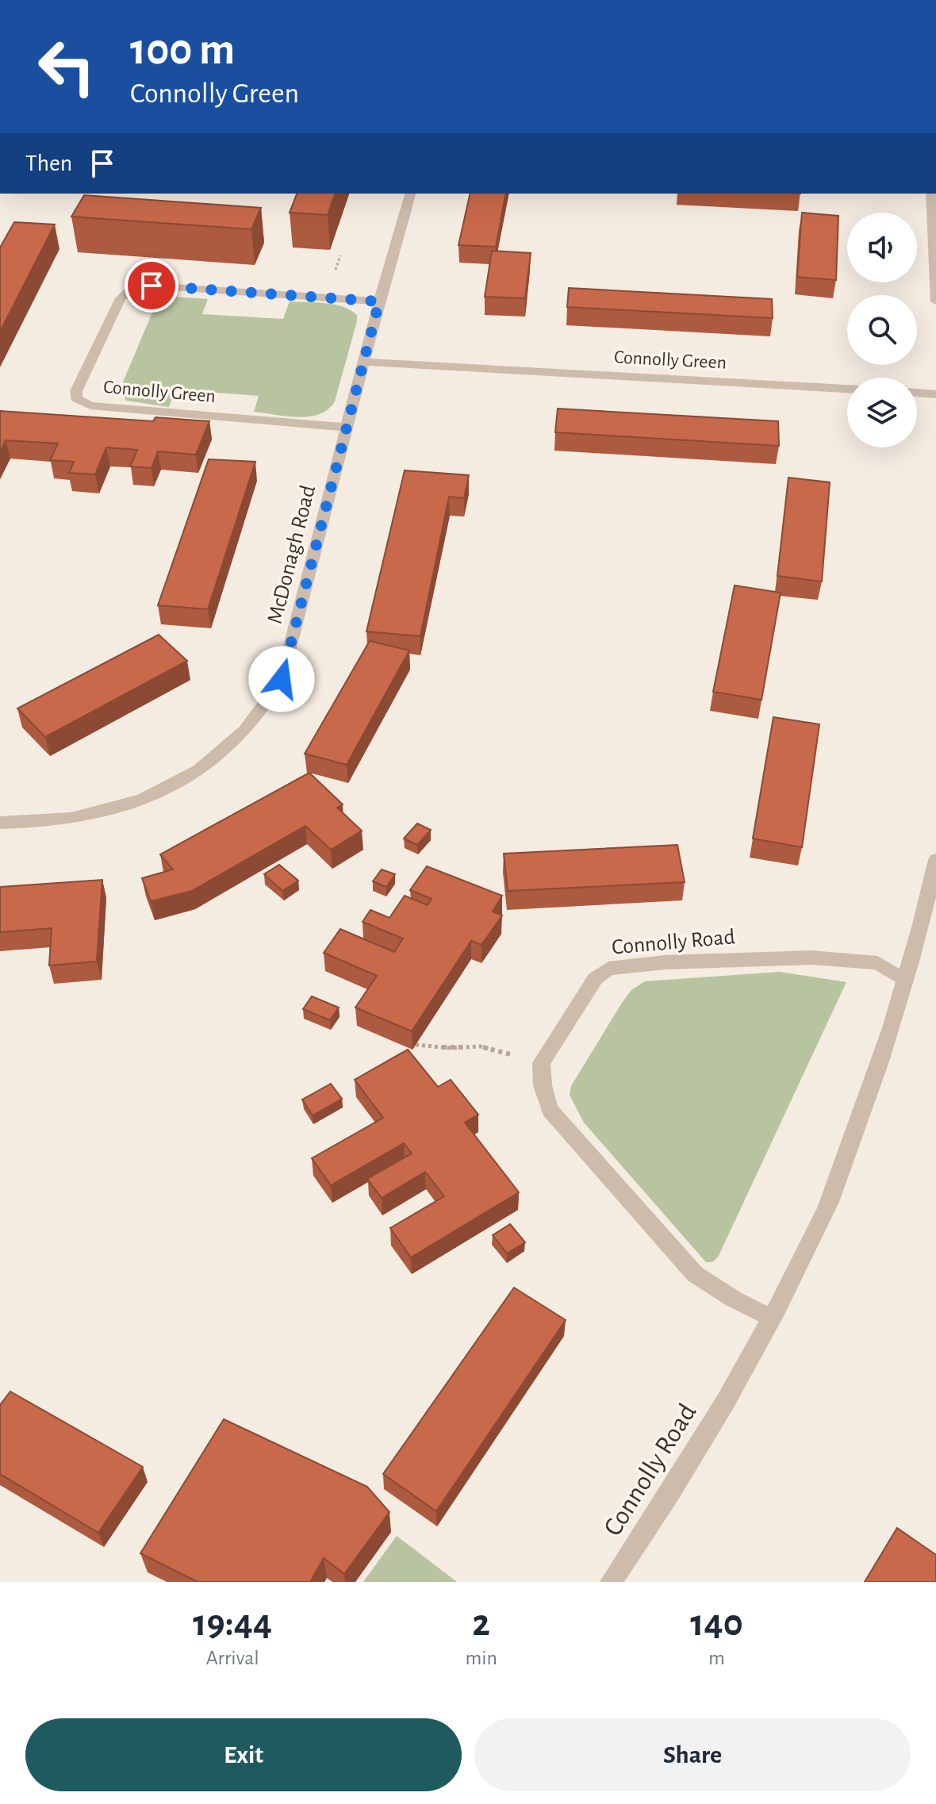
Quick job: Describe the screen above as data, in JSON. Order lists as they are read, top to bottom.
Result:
{
  "streets": {
    "street": ["Connolly Green", "McDonagh Road", "Connolly Road"]
  },
  "crossings": [
    ["Connolly Green", "McDonagh Road"]
  ],
  "page": {
    "turn": ["100 m", "Connolly Green"],
    "then": "Then",
    "eta": [
      "19:44",
      "Arrival",
      "2",
      "min",
      "140",
      "m"
    ],
    "buttons": ["Exit", "Share"]
  }
}
